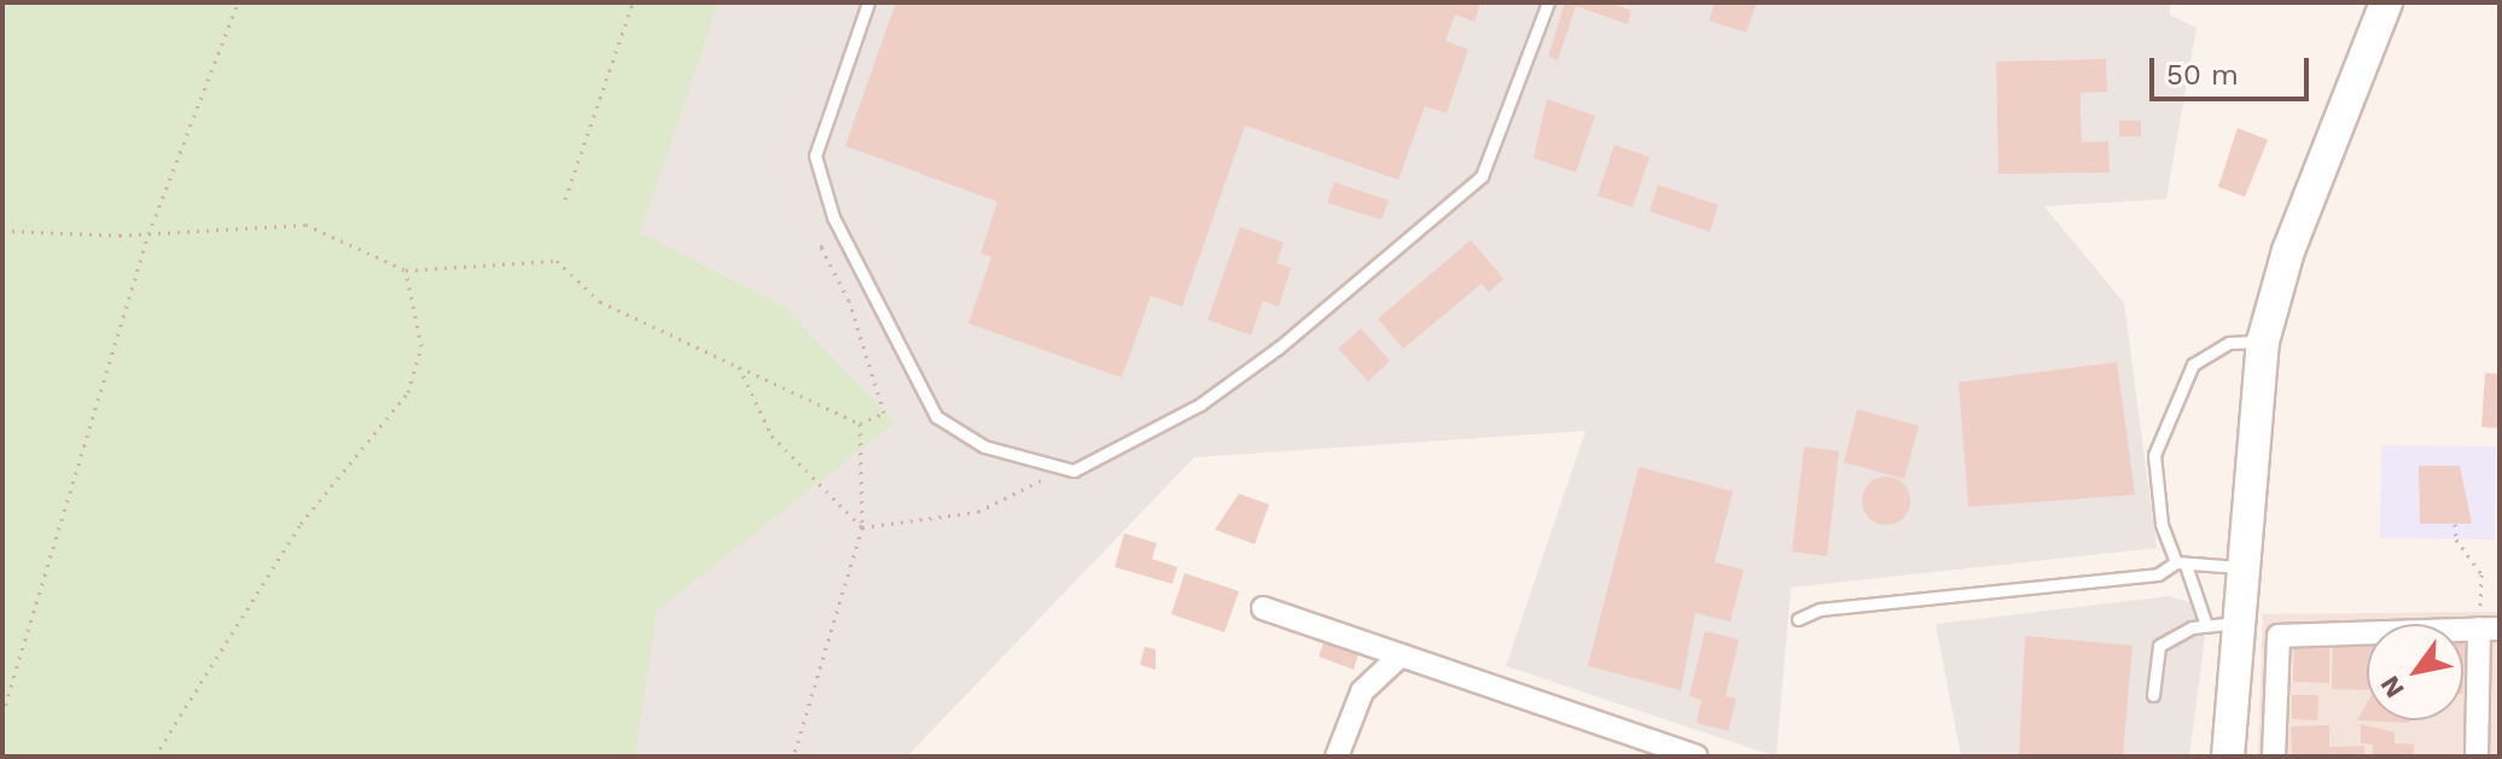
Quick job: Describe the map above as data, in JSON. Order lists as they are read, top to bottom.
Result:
{
  "scale_bar": "50 m",
  "north": "bottom left"
}
